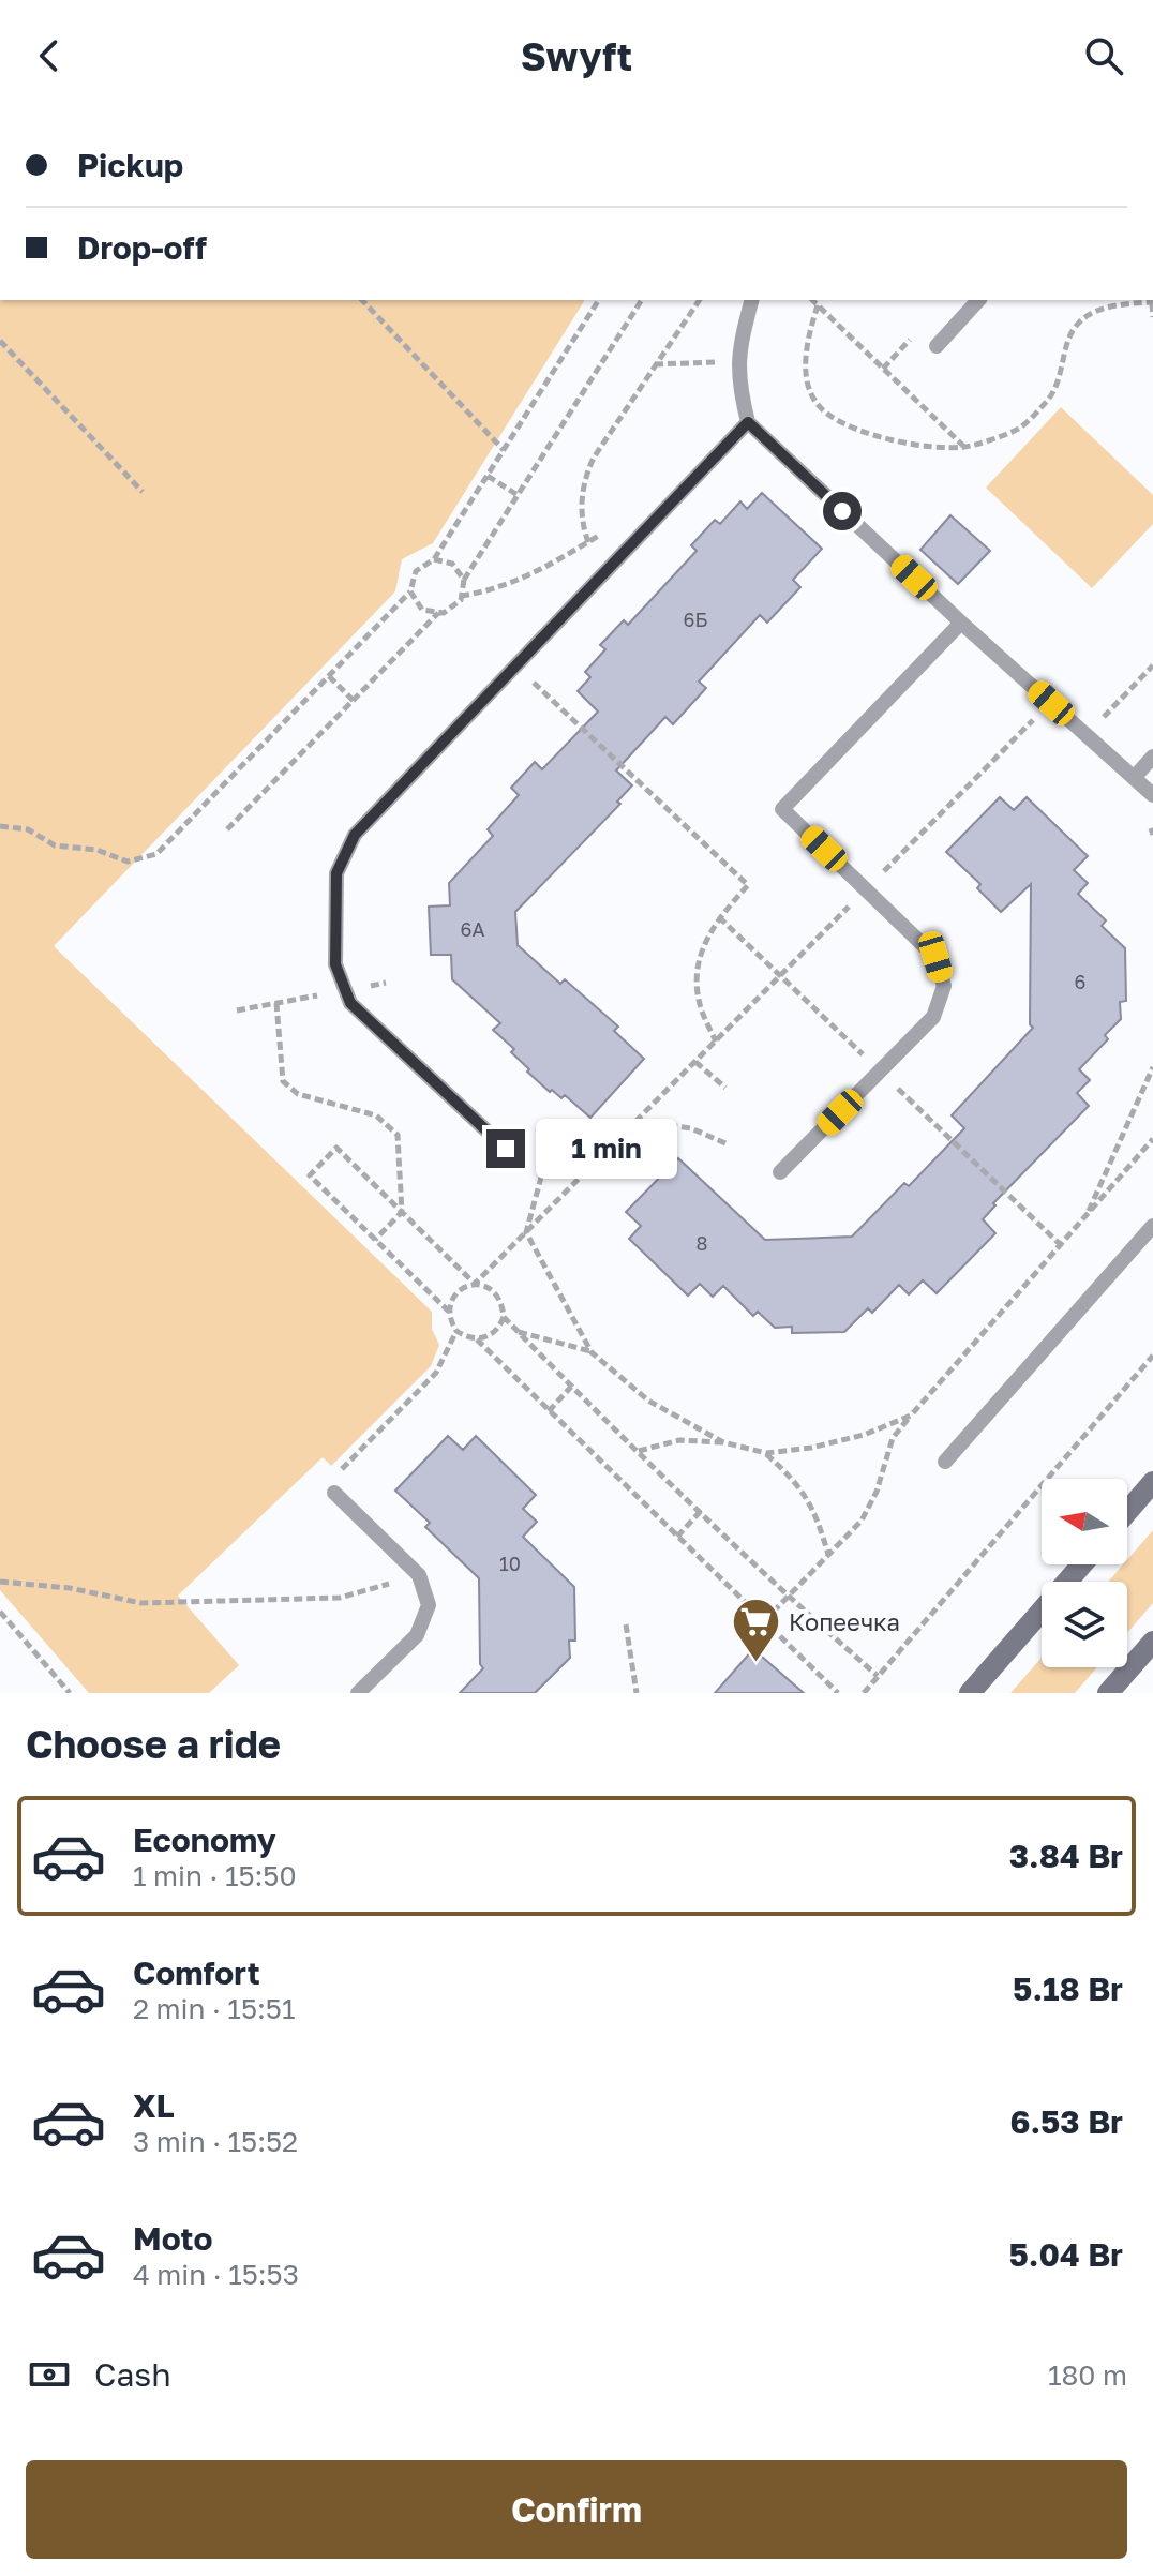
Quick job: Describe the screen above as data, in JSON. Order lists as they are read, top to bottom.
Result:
{
  "places": {
    "supermarket": ["Копеечка"]
  },
  "house_numbers": [
    "6Б",
    "6А",
    "6",
    "8",
    "10"
  ],
  "north": "left",
  "page": {
    "header": "Swyft",
    "banner": ["Pickup", "Drop-off"],
    "bubble": "1 min",
    "heading": "Choose a ride",
    "list": [
      {
        "name": "Economy",
        "note": "1 min · 15:50",
        "value": "3.84 Br"
      },
      {
        "name": "Comfort",
        "note": "2 min · 15:51",
        "value": "5.18 Br"
      },
      {
        "name": "XL",
        "note": "3 min · 15:52",
        "value": "6.53 Br"
      },
      {
        "name": "Moto",
        "note": "4 min · 15:53",
        "value": "5.04 Br"
      }
    ],
    "pay": ["Cash", "180 m"],
    "buttons": "Confirm"
  }
}
